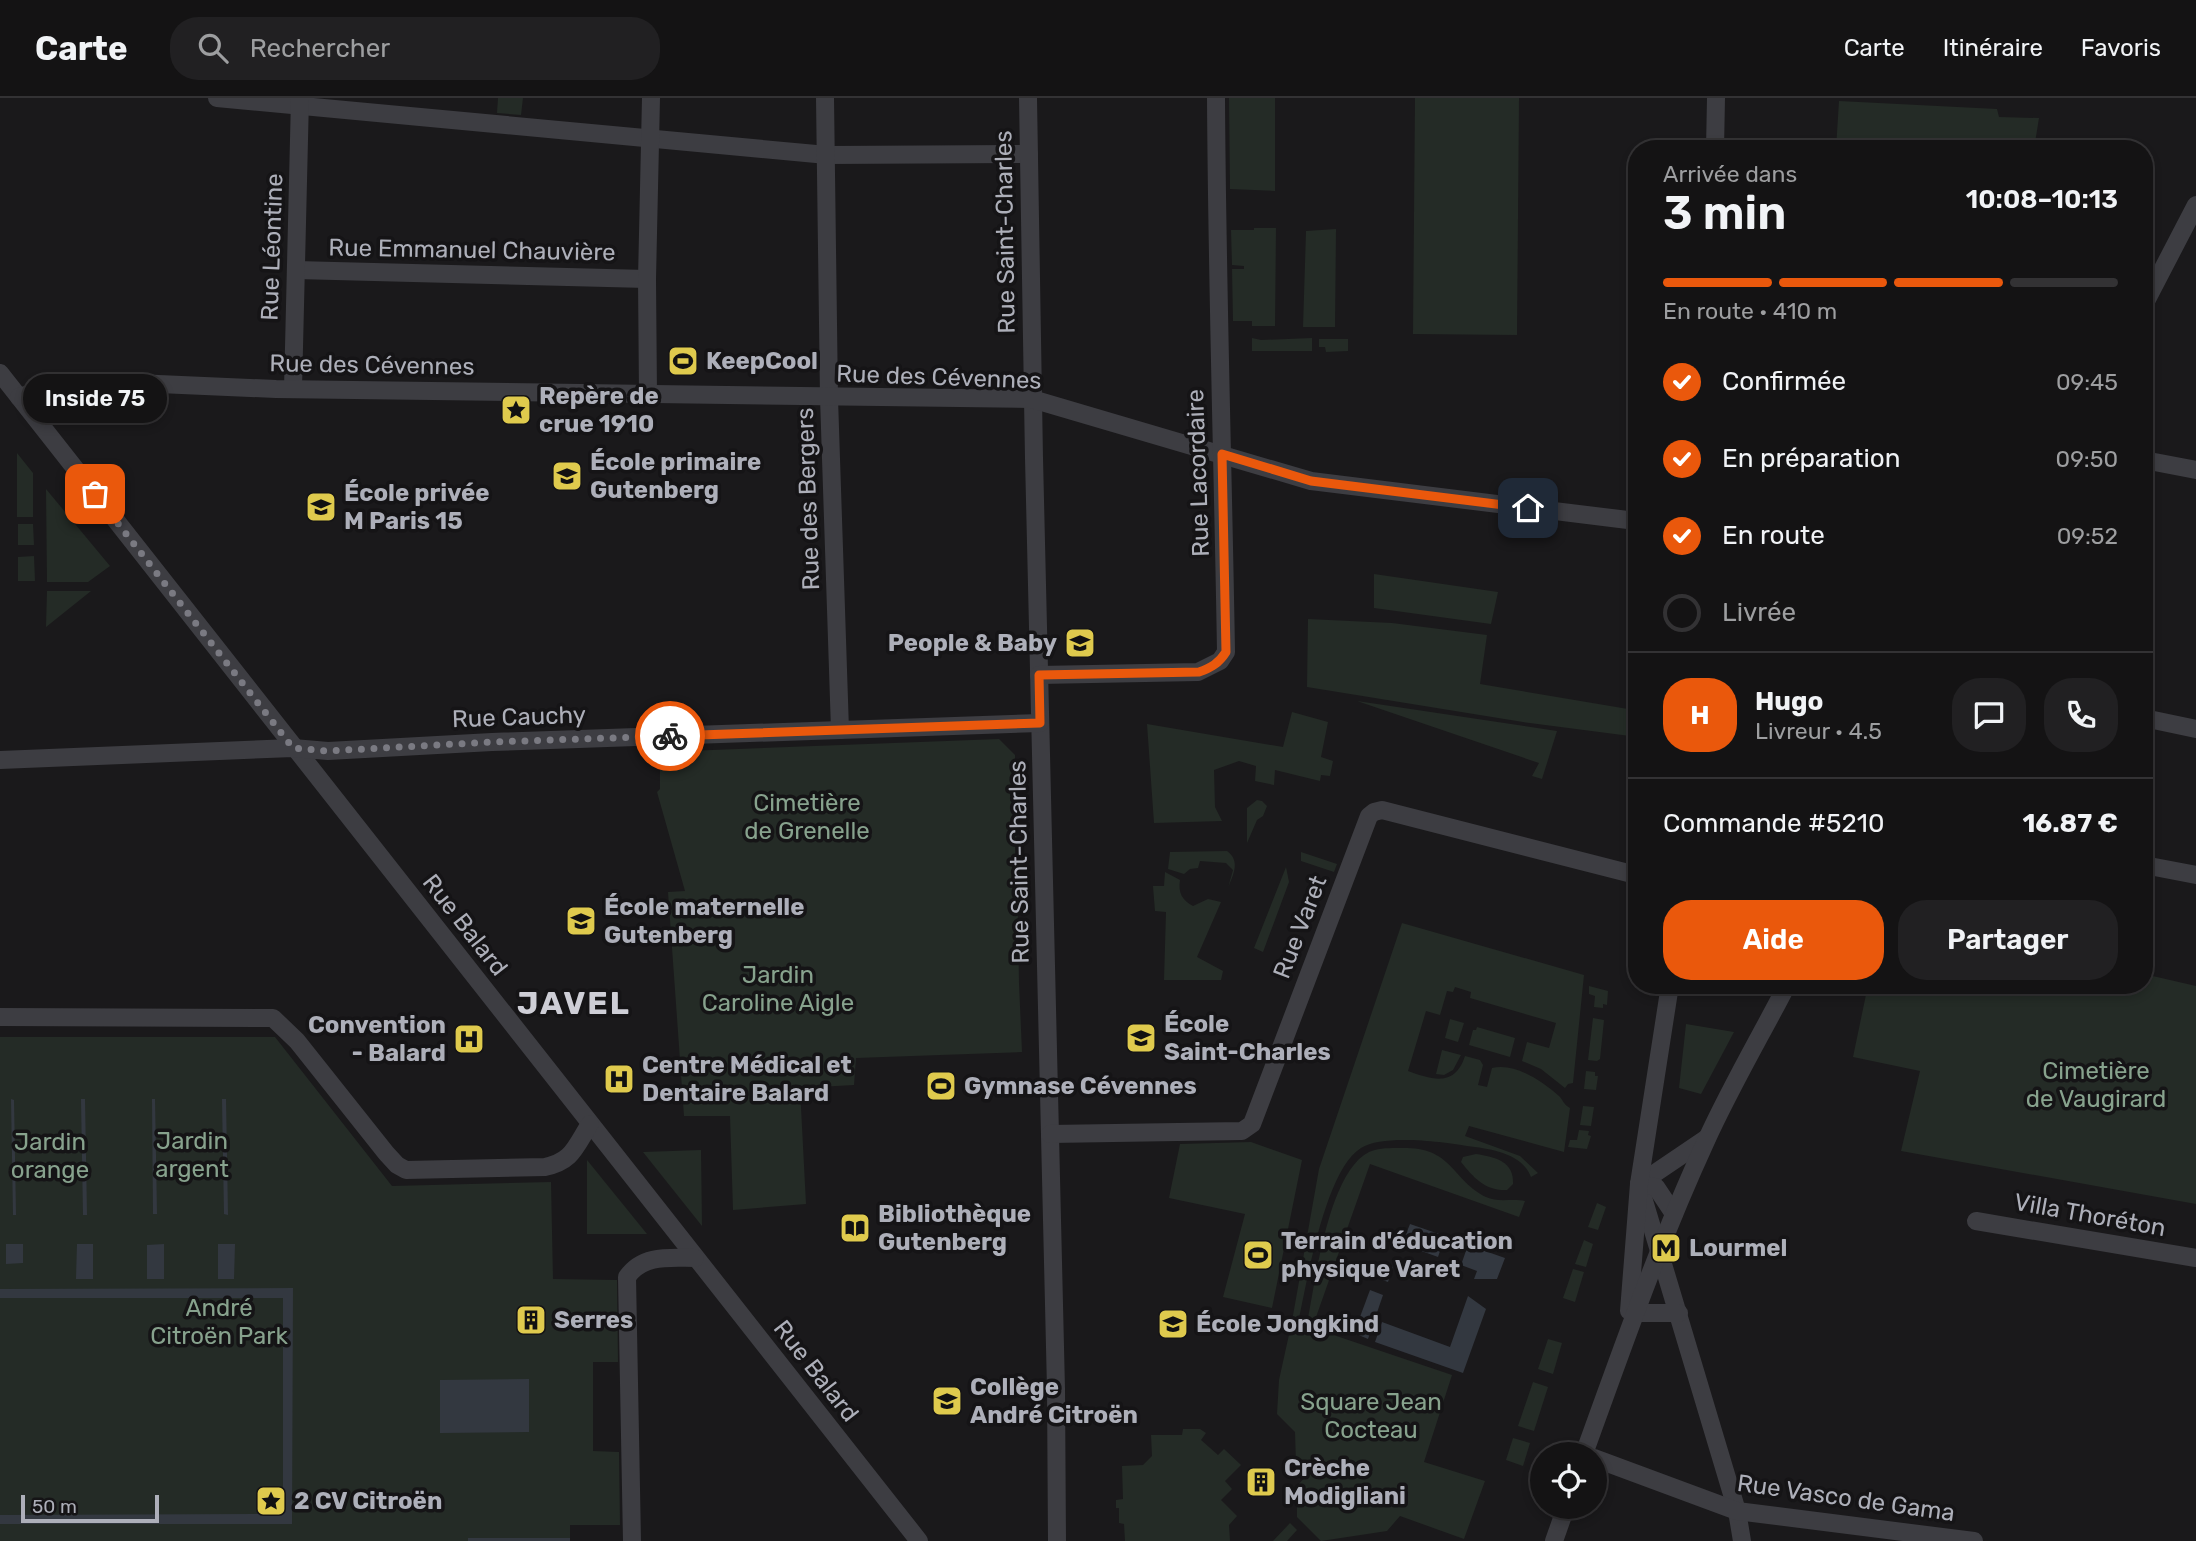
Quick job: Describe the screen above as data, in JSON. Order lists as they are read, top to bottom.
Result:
{
  "streets": {
    "street": [
      "Rue Saint-Charles",
      "Rue Léontine",
      "Rue Emmanuel Chauvière",
      "Rue des Cévennes",
      "Rue Lacordaire",
      "Rue des Bergers",
      "Rue Cauchy",
      "Rue Balard",
      "Rue Varet",
      "Villa Thoréton",
      "Rue Vasco de Gama"
    ]
  },
  "crossings": [
    ["Rue Saint-Charles", "Rue des Cévennes"],
    ["Rue Saint-Charles", "Rue Lacordaire"],
    ["Rue Saint-Charles", "Rue Cauchy"],
    ["Rue Saint-Charles", "Rue Varet"],
    ["Rue Léontine", "Rue Emmanuel Chauvière"],
    ["Rue Léontine", "Rue des Cévennes"],
    ["Rue des Cévennes", "Rue Lacordaire"],
    ["Rue des Cévennes", "Rue des Bergers"],
    ["Rue des Cévennes", "Rue Balard"],
    ["Rue des Bergers", "Rue Cauchy"],
    ["Rue Cauchy", "Rue Balard"]
  ],
  "districts": ["JAVEL"],
  "parks": [
    "Cimetière de Grenelle",
    "Jardin Caroline Aigle",
    "Cimetière de Vaugirard",
    "Jardin argent",
    "Jardin orange",
    "André Citroën Park",
    "Square Jean Cocteau"
  ],
  "places": {
    "sports": ["KeepCool", "Gymnase Cévennes", "Terrain d'éducation physique Varet"],
    "place": ["Repère de crue 1910", "2 CV Citroën"],
    "school or university": [
      "École primaire Gutenberg",
      "École privée M Paris 15",
      "People & Baby",
      "École maternelle Gutenberg",
      "École Saint-Charles",
      "École Jongkind",
      "Collège André Citroën"
    ],
    "other": ["Inside 75"],
    "hospital": ["Convention - Balard", "Centre Médical et Dentaire Balard"],
    "library": ["Bibliothèque Gutenberg"],
    "metro station": ["Lourmel"],
    "building": ["Serres", "Crèche Modigliani"]
  },
  "scale_bar": "50 m",
  "page": {
    "header": "Carte",
    "search": "Rechercher",
    "nav": ["Carte", "Itinéraire", "Favoris"],
    "heading": ["3 min", "Arrivée dans", "10:08–10:13"],
    "panel": [
      "Hugo",
      "Livreur · 4.5",
      "Commande #5210",
      "16.87 €"
    ],
    "bar": "En route · 410 m",
    "list": [
      ["Confirmée", "09:45"],
      ["En préparation", "09:50"],
      ["En route", "09:52"],
      "Livrée"
    ],
    "bubble": "Inside 75",
    "round": "H",
    "buttons": ["Aide", "Partager"],
    "scale": "50 m"
  }
}
